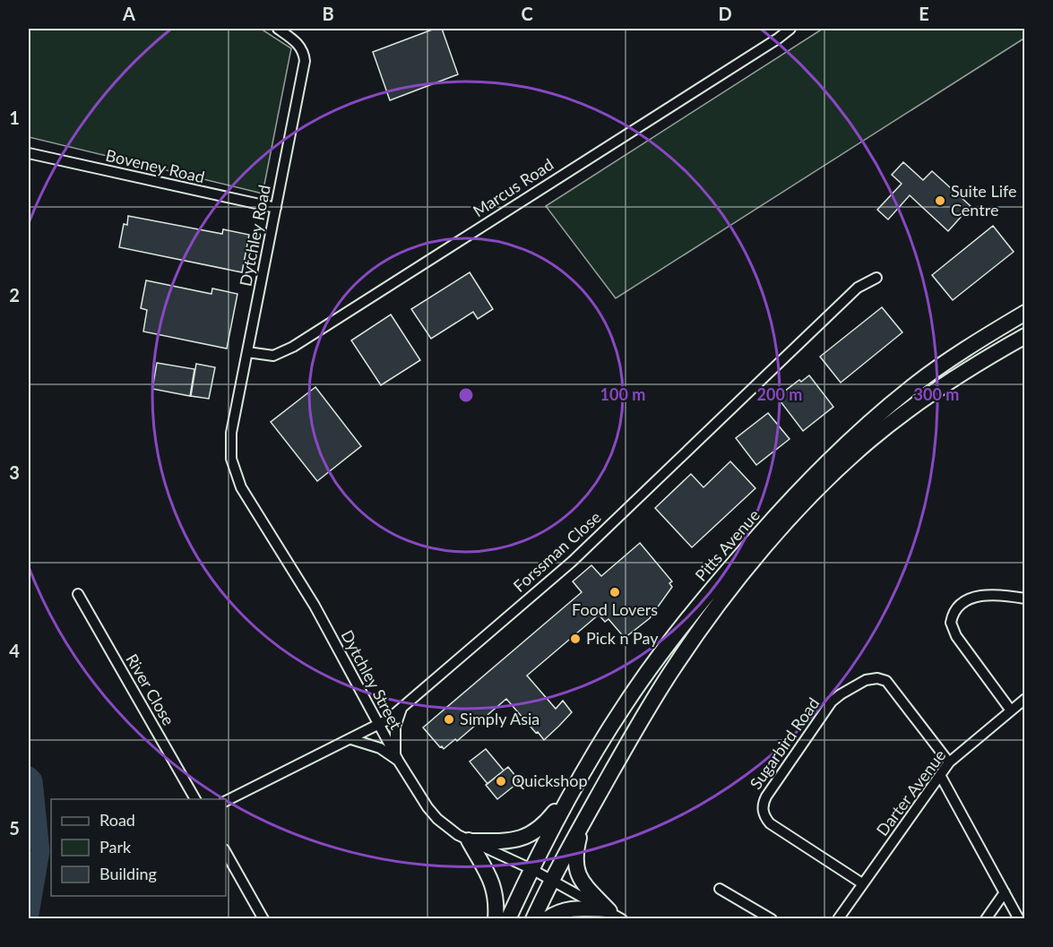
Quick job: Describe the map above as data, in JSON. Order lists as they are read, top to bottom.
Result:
{
  "streets": {
    "main road": ["Pitts Avenue"],
    "street": [
      "Boveney Road",
      "Marcus Road",
      "Dytchley Road",
      "Forssman Close",
      "Dytchley Street",
      "River Close",
      "Sugarbird Road",
      "Darter Avenue"
    ]
  },
  "crossings": [
    ["Boveney Road", "Dytchley Road"],
    ["Marcus Road", "Dytchley Road"],
    ["Dytchley Road", "Dytchley Street"],
    ["Pitts Avenue", "Dytchley Street"],
    ["Forssman Close", "Dytchley Street"],
    ["Sugarbird Road", "Darter Avenue"]
  ],
  "places": [
    "Suite Life Centre",
    "Food Lovers",
    "Pick n Pay",
    "Simply Asia",
    "Quickshop"
  ],
  "legend": ["Road", "Park", "Building"],
  "grid": {
    "columns": [
      "A",
      "B",
      "C",
      "D",
      "E"
    ],
    "rows": [
      "1",
      "2",
      "3",
      "4",
      "5"
    ]
  },
  "rings": ["100 m", "200 m", "300 m"]
}
